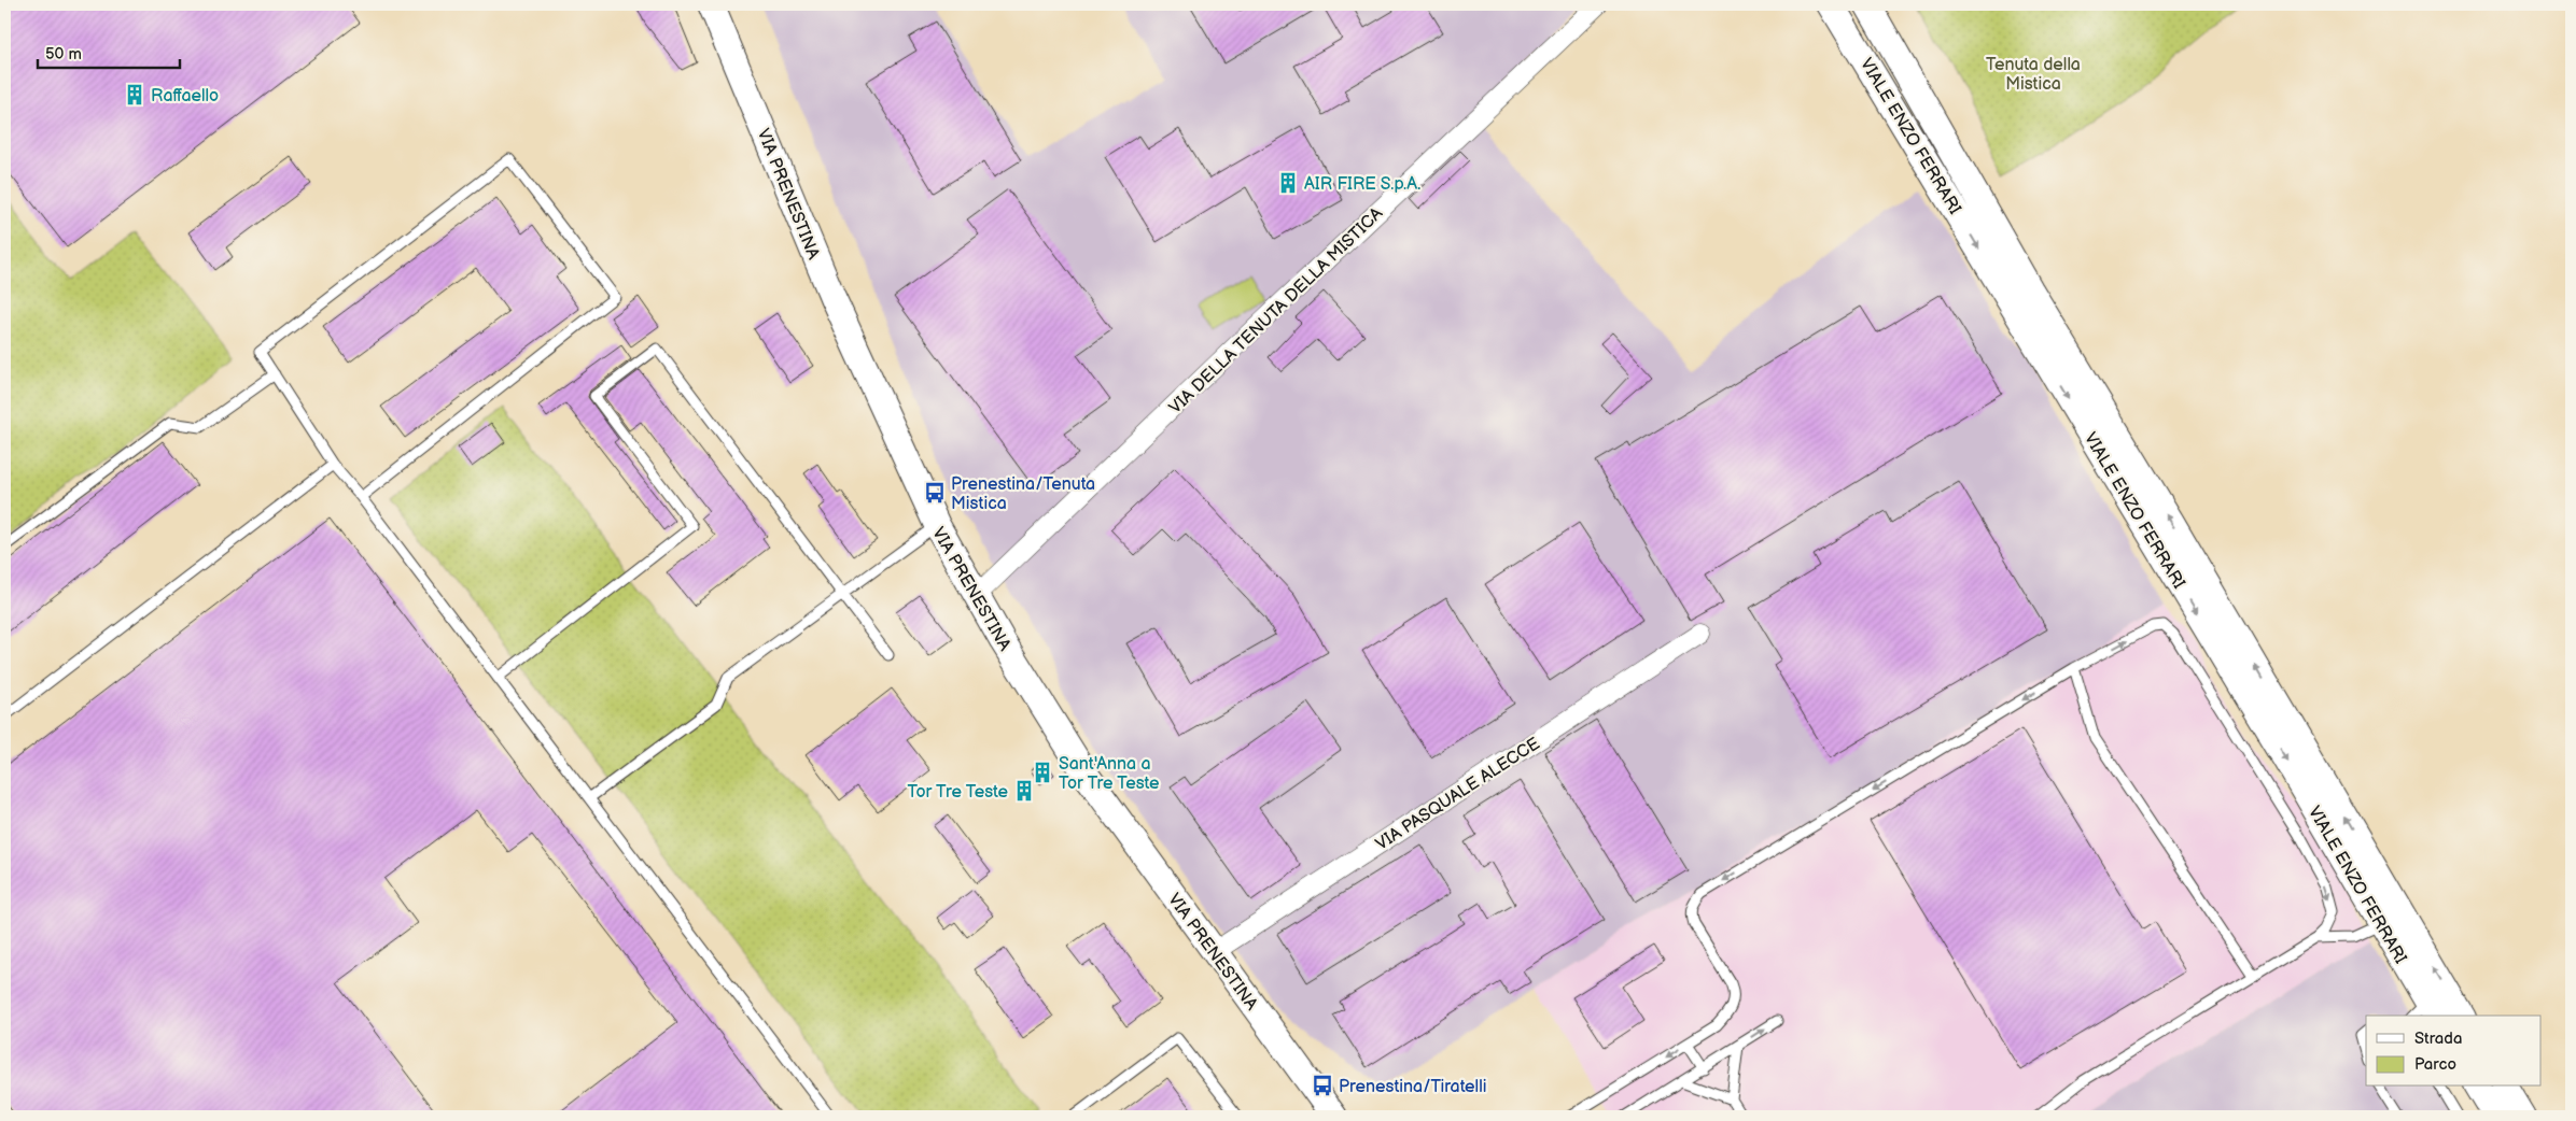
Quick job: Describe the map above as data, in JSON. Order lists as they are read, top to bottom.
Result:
{
  "streets": {
    "main road": ["VIALE ENZO FERRARI", "VIA PRENESTINA"],
    "street": ["VIA DELLA TENUTA DELLA MISTICA", "VIA PASQUALE ALECCE"]
  },
  "crossings": [
    ["VIA PRENESTINA", "VIA DELLA TENUTA DELLA MISTICA"],
    ["VIA PRENESTINA", "VIA PASQUALE ALECCE"]
  ],
  "parks": ["Tenuta della Mistica"],
  "places": {
    "building": [
      "Raffaello",
      "AIR FIRE S.p.A.",
      "Sant'Anna a Tor Tre Teste",
      "Tor Tre Teste"
    ],
    "bus stop": ["Prenestina/Tenuta Mistica", "Prenestina/Tiratelli"]
  },
  "legend": ["Strada", "Parco"],
  "scale_bar": "50 m"
}
